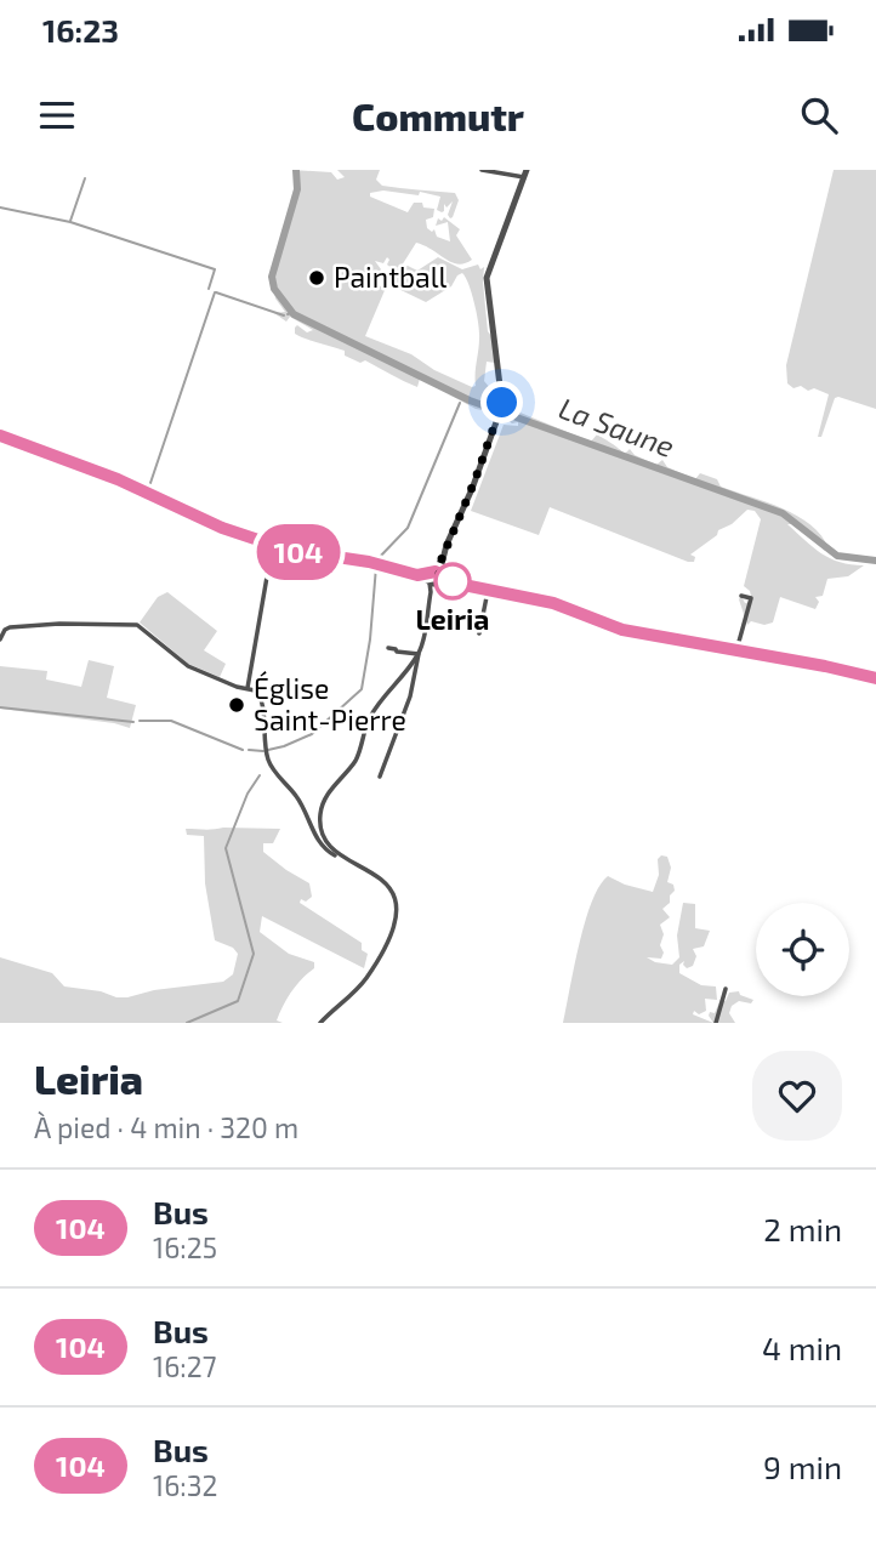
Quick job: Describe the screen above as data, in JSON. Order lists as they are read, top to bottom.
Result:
{
  "water": ["La Saune"],
  "places": ["Paintball", "Leiria", "Église Saint-Pierre"],
  "lines": ["bus line 104"],
  "page": {
    "status": "16:23",
    "header": "Commutr",
    "on_map": "104",
    "heading": ["Leiria", "À pied · 4 min · 320 m"],
    "list": [
      {
        "mark": "104",
        "name": "Bus",
        "note": "16:25",
        "value": "2 min"
      },
      {
        "mark": "104",
        "name": "Bus",
        "note": "16:27",
        "value": "4 min"
      },
      {
        "mark": "104",
        "name": "Bus",
        "note": "16:32",
        "value": "9 min"
      }
    ]
  }
}
